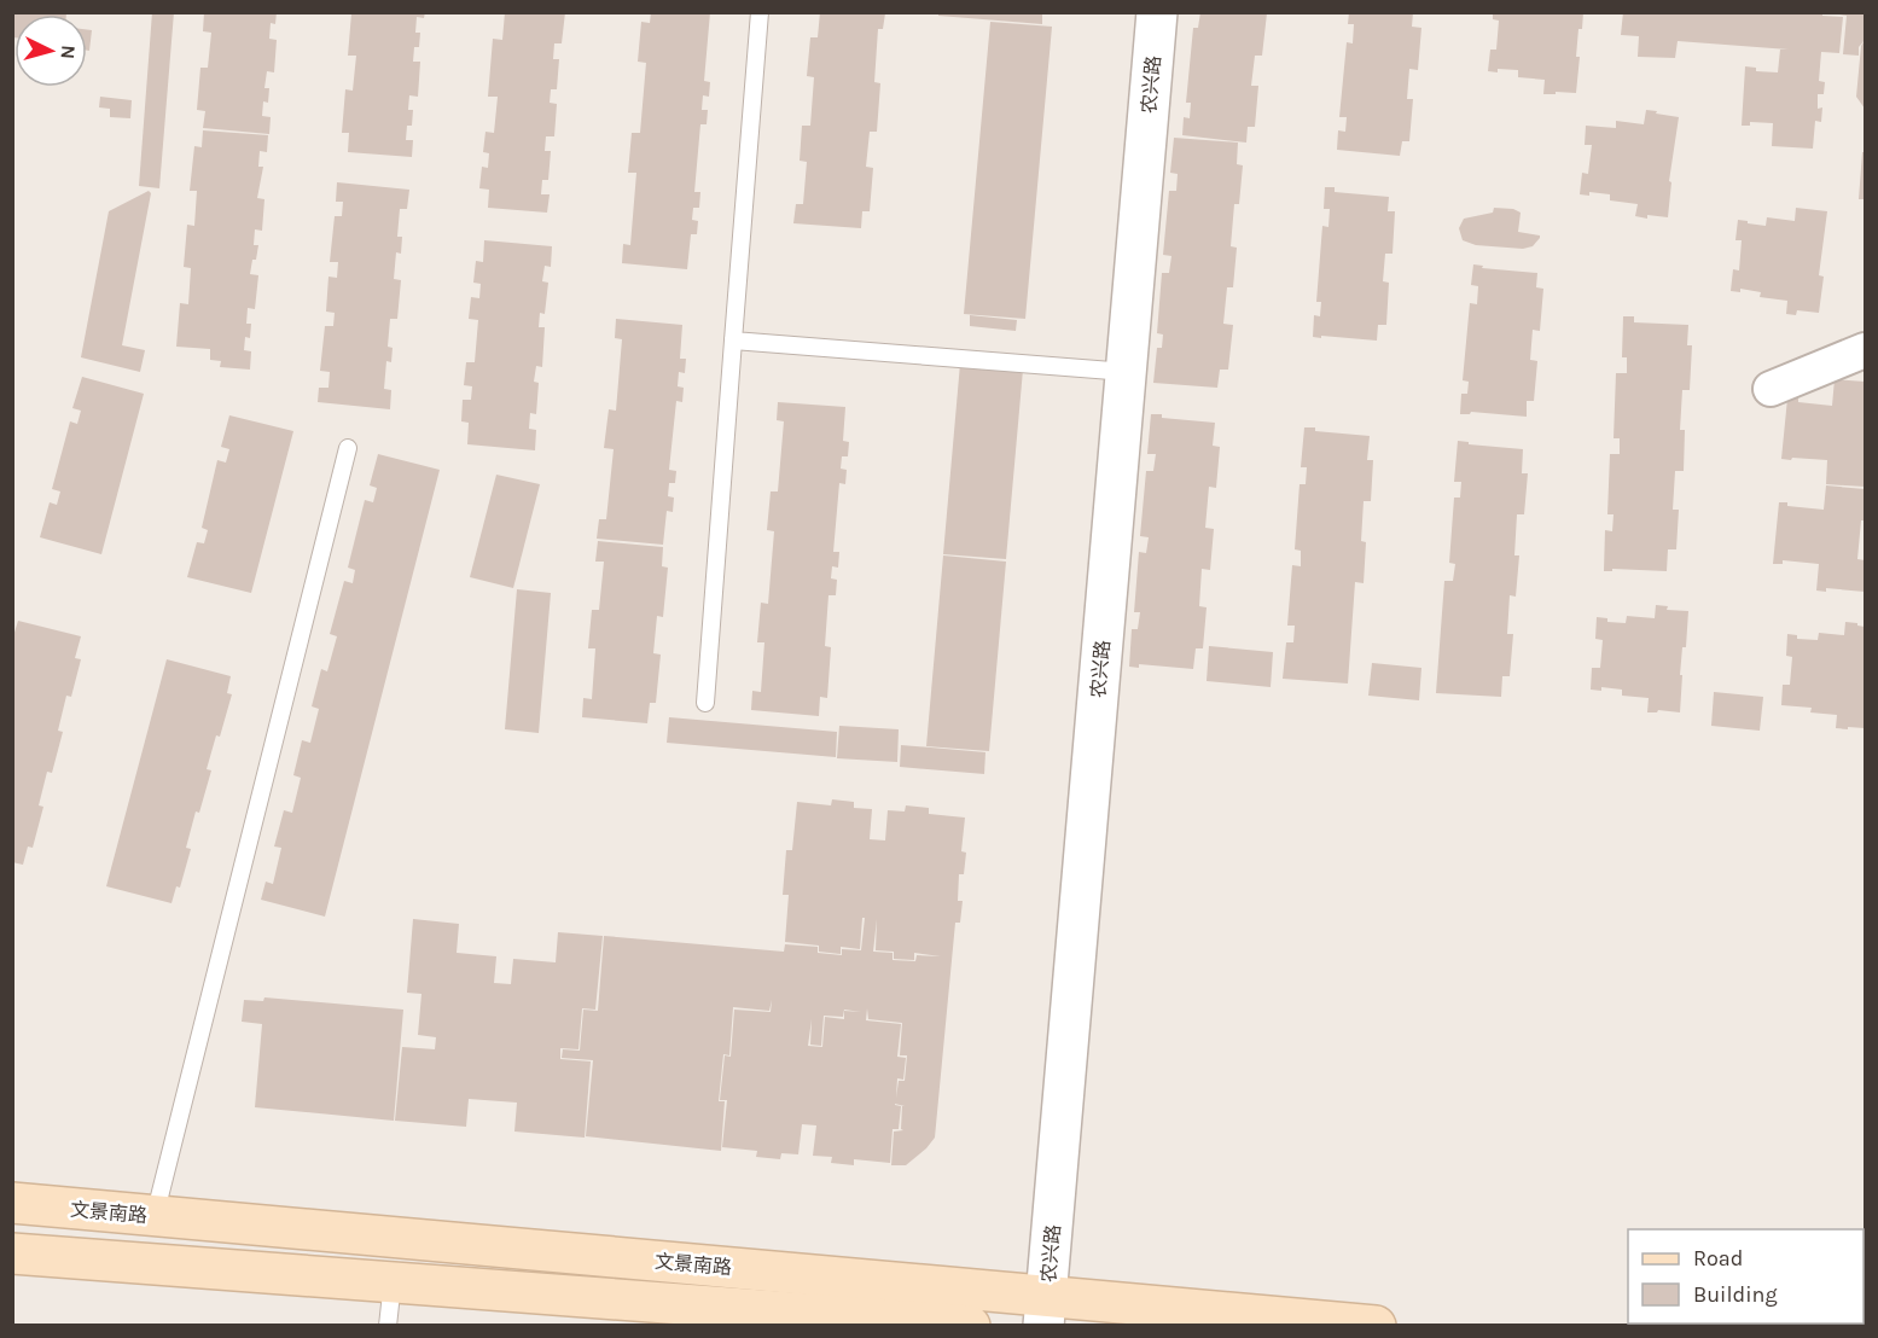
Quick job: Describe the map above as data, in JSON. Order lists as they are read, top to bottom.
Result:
{
  "streets": {
    "main road": ["文景南路"],
    "street": ["农兴路"]
  },
  "crossings": [
    ["农兴路", "文景南路"]
  ],
  "legend": ["Road", "Building"],
  "north": "right"
}
